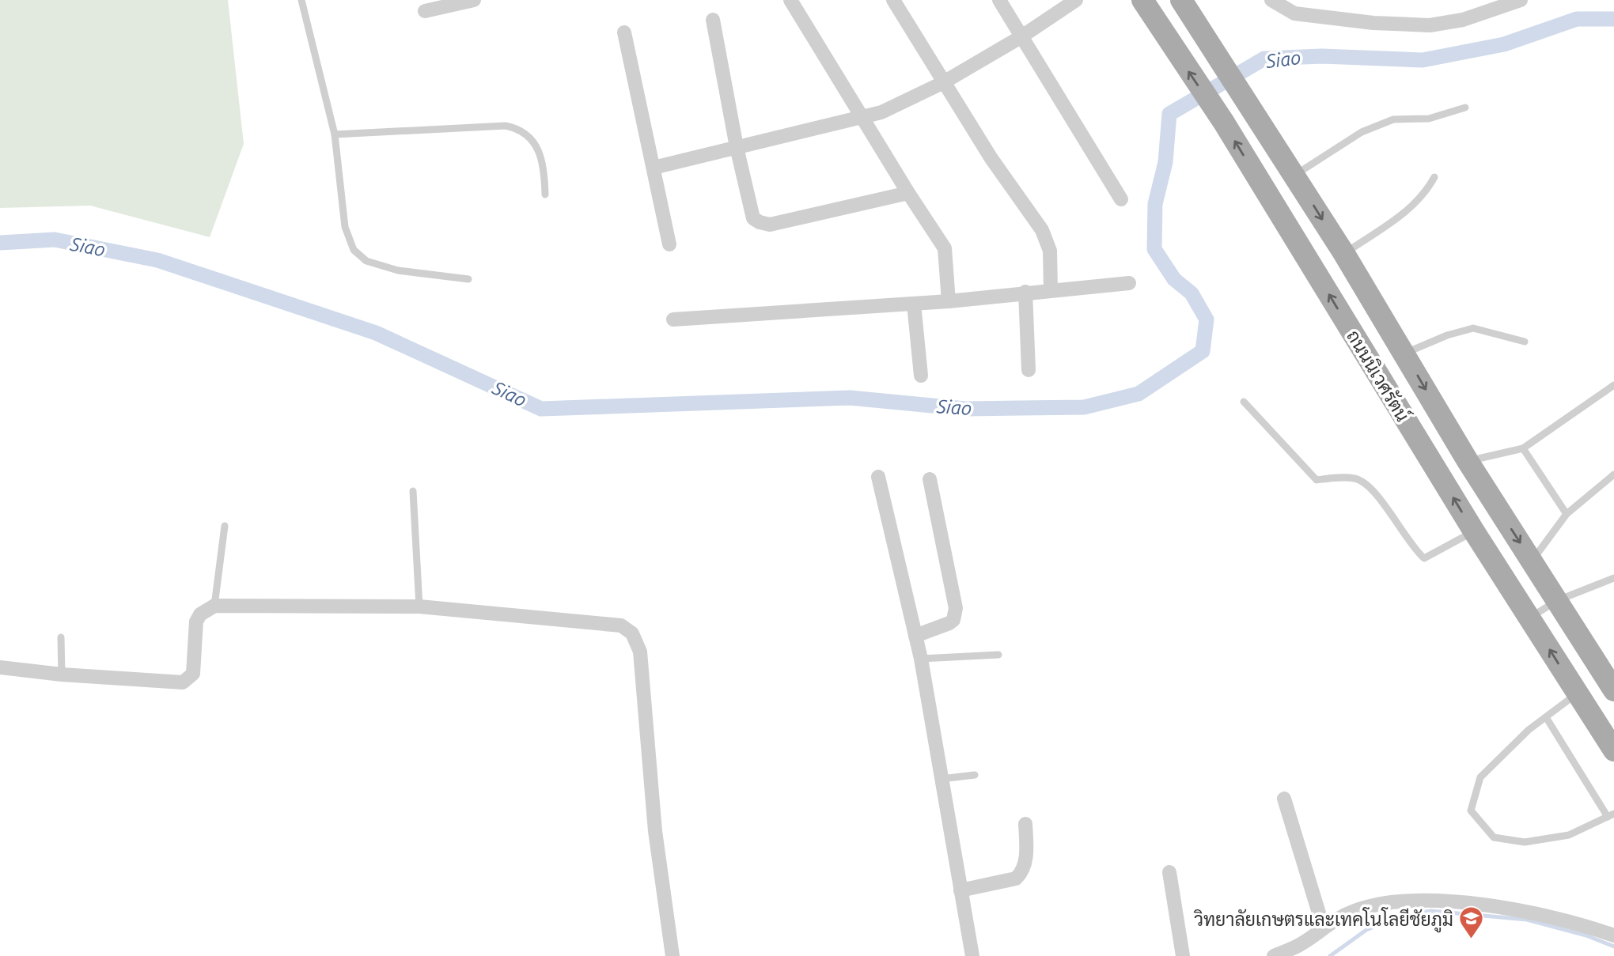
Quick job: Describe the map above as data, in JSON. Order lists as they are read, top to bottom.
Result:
{
  "streets": {
    "main road": ["ถนนนิเวศรัตน์"]
  },
  "water": ["Siao"],
  "places": {
    "school or university": ["วิทยาลัยเกษตรและเทคโนโลยีชัยภูมิ"]
  }
}
